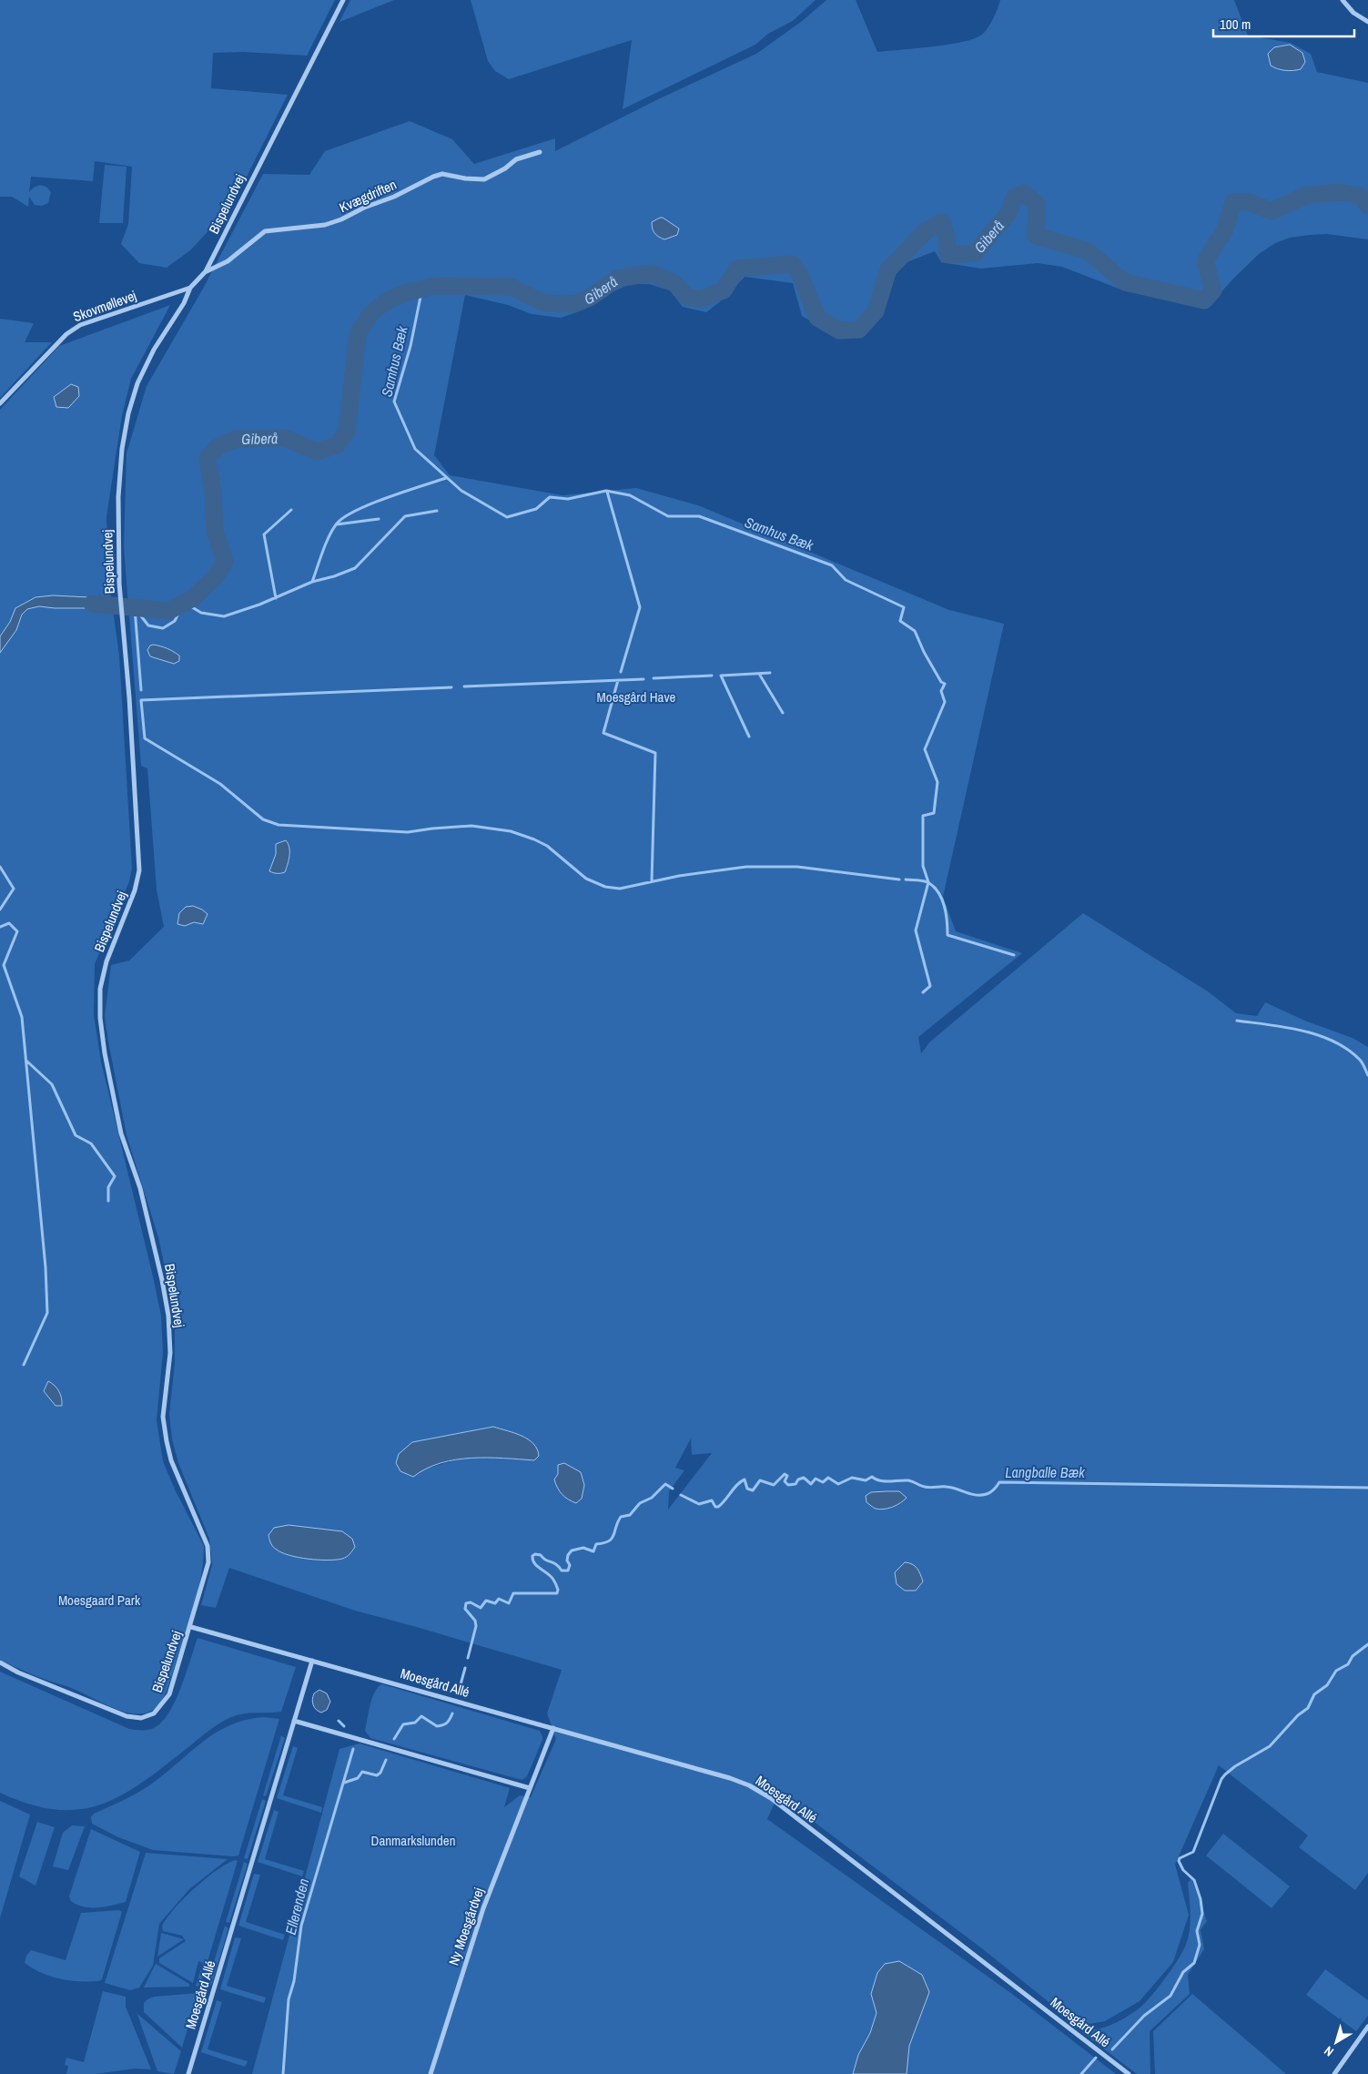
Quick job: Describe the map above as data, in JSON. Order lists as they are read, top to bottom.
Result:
{
  "streets": {
    "street": [
      "Kvægdriften",
      "Bispelundvej",
      "Skovmøllevej",
      "Moesgård Allé",
      "Ny Moesgårdvej"
    ]
  },
  "crossings": [
    ["Kvægdriften", "Bispelundvej"],
    ["Bispelundvej", "Skovmøllevej"],
    ["Bispelundvej", "Moesgård Allé"],
    ["Moesgård Allé", "Ny Moesgårdvej"]
  ],
  "water": [
    "Giberå",
    "Samhus Bæk",
    "Langballe Bæk",
    "Ellerenden"
  ],
  "parks": ["Moesgård Have", "Moesgaard Park", "Danmarkslunden"],
  "scale_bar": "100 m",
  "north": "bottom left"
}
